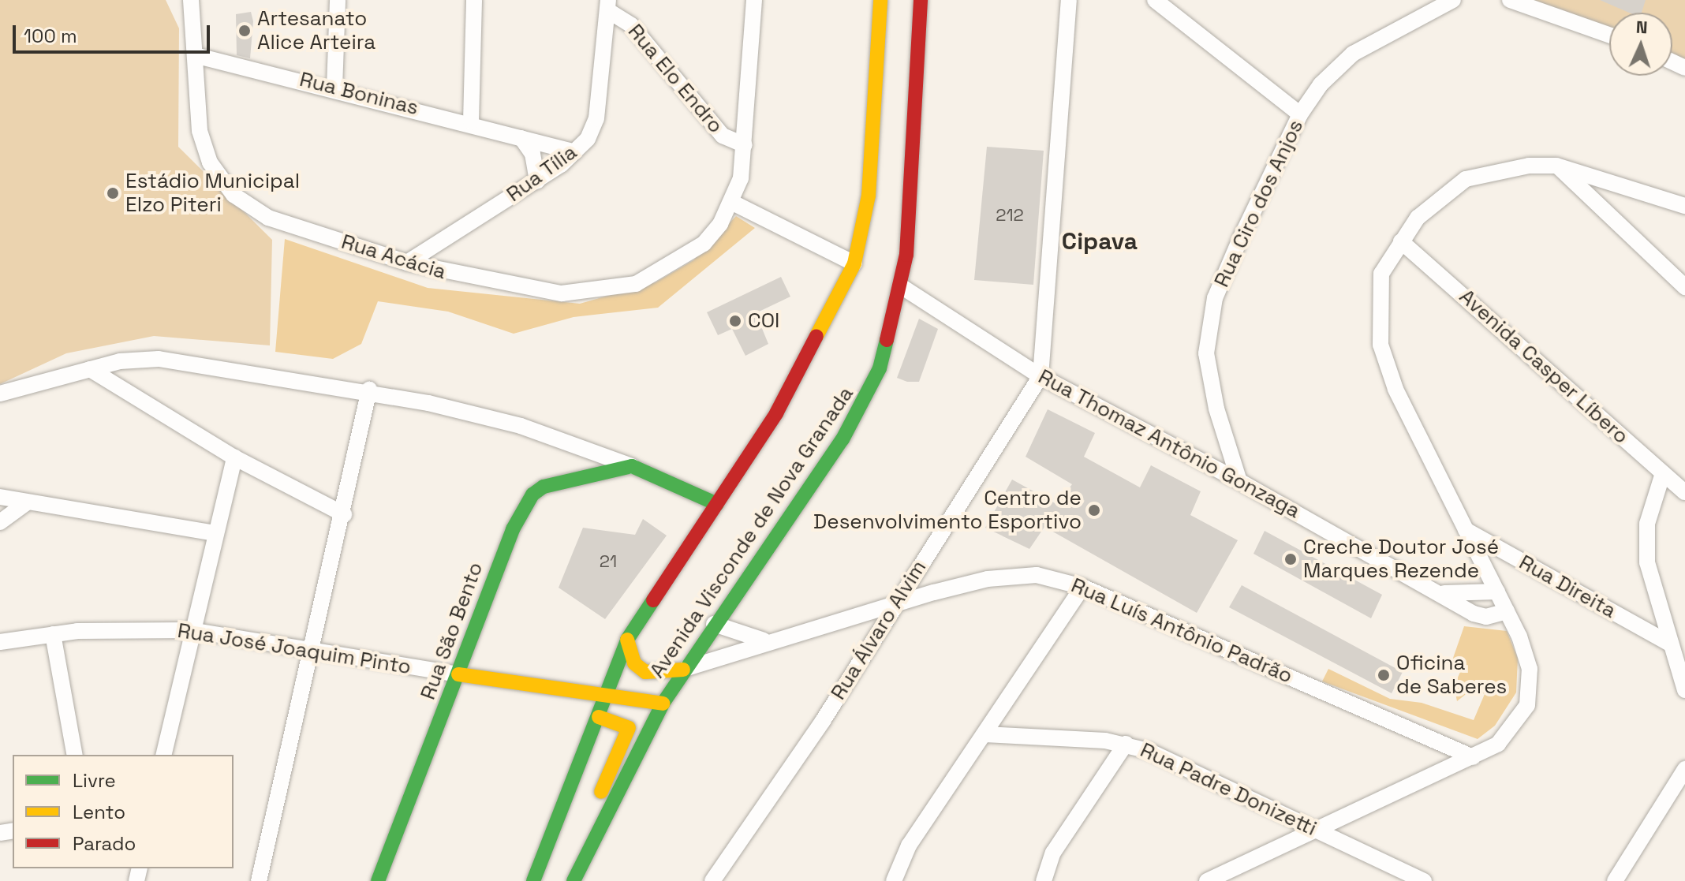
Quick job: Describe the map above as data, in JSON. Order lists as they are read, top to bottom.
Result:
{
  "streets": {
    "main road": ["Avenida Visconde de Nova Granada", "Rua São Bento", "Rua José Joaquim Pinto"],
    "street": [
      "Rua Elo Endro",
      "Rua Boninas",
      "Rua Tília",
      "Rua Ciro dos Anjos",
      "Rua Acácia",
      "Avenida Casper Líbero",
      "Rua Thomaz Antônio Gonzaga",
      "Rua Direita",
      "Rua Álvaro Alvim",
      "Rua Luís Antônio Padrão",
      "Rua Padre Donizetti"
    ]
  },
  "crossings": [
    ["Rua Elo Endro", "Rua Tília"],
    ["Rua Boninas", "Rua Tília"],
    ["Rua Boninas", "Rua Acácia"],
    ["Rua Tília", "Rua Acácia"],
    ["Rua Ciro dos Anjos", "Rua Thomaz Antônio Gonzaga"],
    ["Rua Thomaz Antônio Gonzaga", "Avenida Visconde de Nova Granada"],
    ["Rua Thomaz Antônio Gonzaga", "Rua Álvaro Alvim"],
    ["Avenida Visconde de Nova Granada", "Rua Luís Antônio Padrão"],
    ["Avenida Visconde de Nova Granada", "Rua José Joaquim Pinto"],
    ["Rua Álvaro Alvim", "Rua Luís Antônio Padrão"],
    ["Rua São Bento", "Rua José Joaquim Pinto"]
  ],
  "districts": ["Cipava"],
  "places": [
    "Artesanato Alice Arteira",
    "Estádio Municipal Elzo Piteri",
    "COI",
    "Centro de Desenvolvimento Esportivo",
    "Creche Doutor José Marques Rezende",
    "Oficina de Saberes"
  ],
  "house_numbers": ["212", "21"],
  "legend": ["Livre", "Lento", "Parado"],
  "scale_bar": "100 m",
  "north": "top"
}
